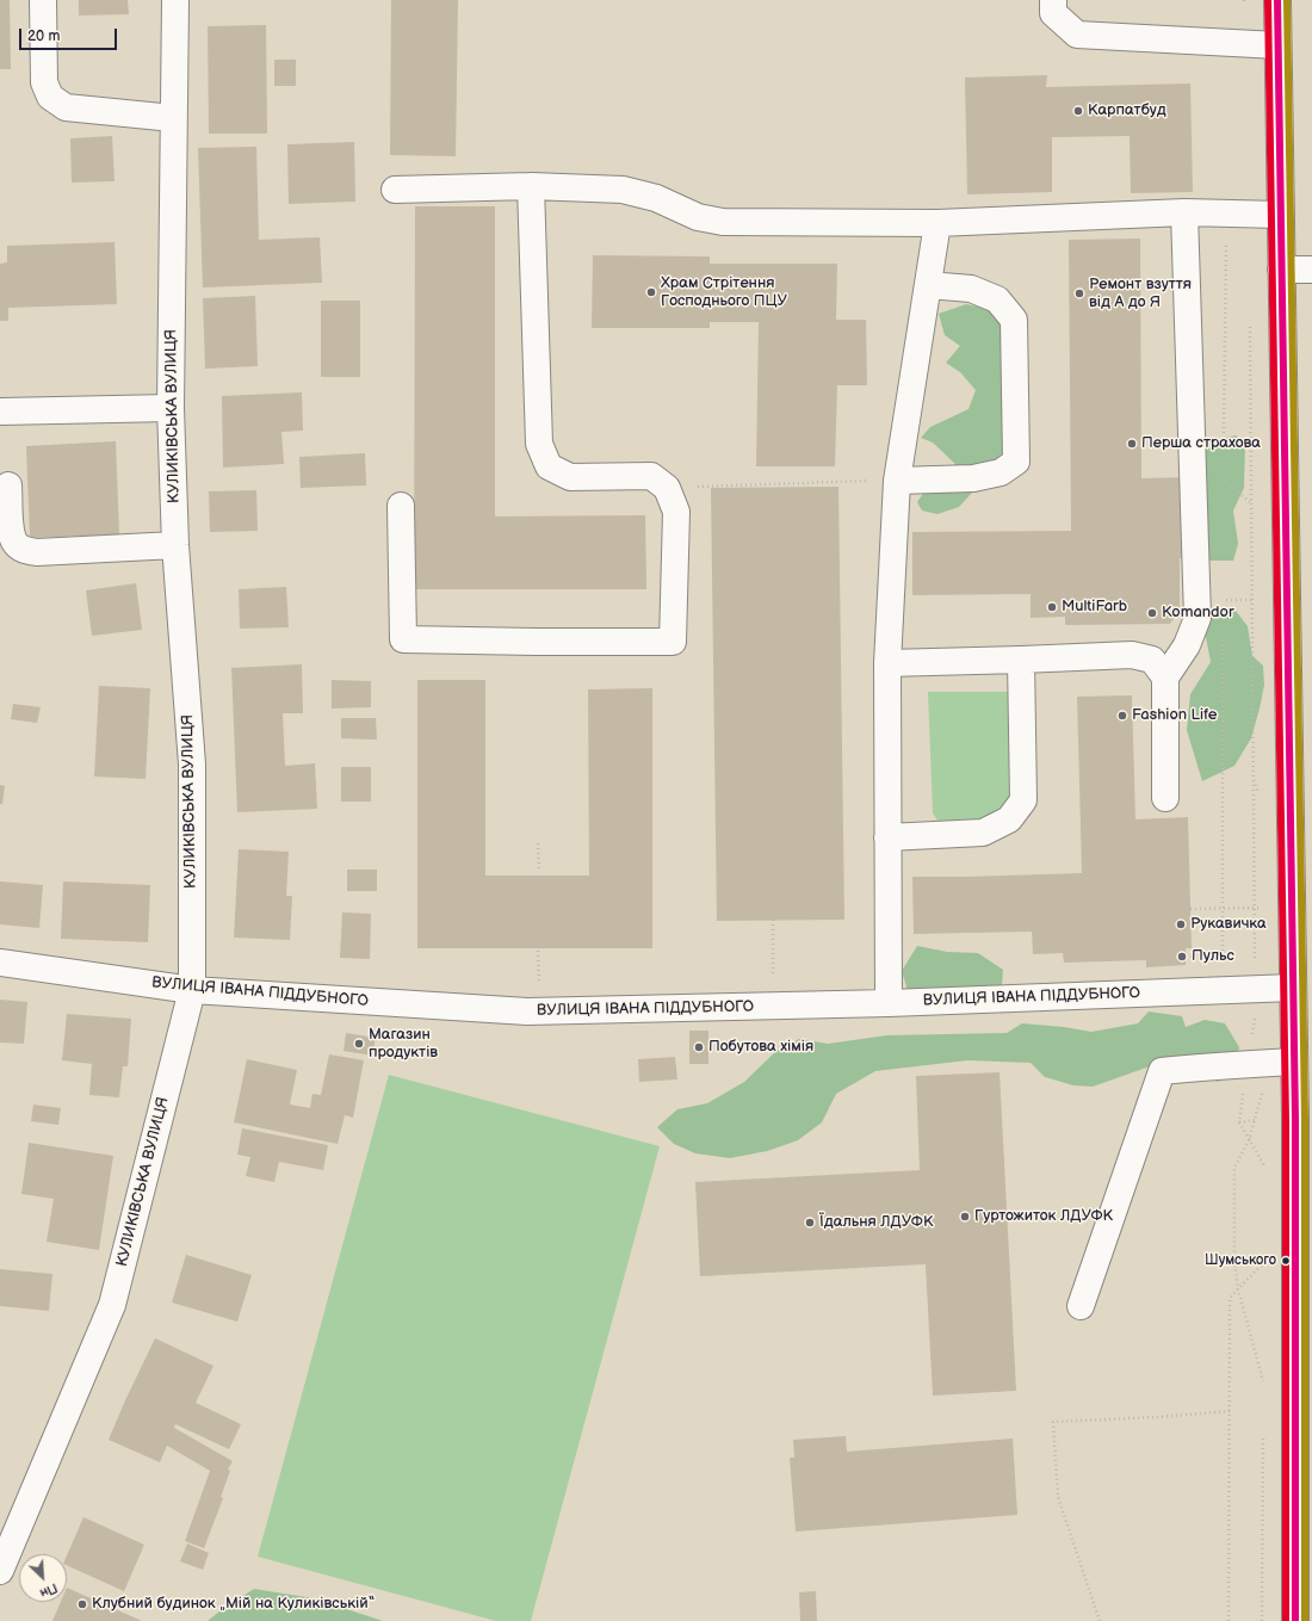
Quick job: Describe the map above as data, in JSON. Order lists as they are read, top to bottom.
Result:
{
  "streets": {
    "street": ["КУЛИКІВСЬКА ВУЛИЦЯ", "ВУЛИЦЯ ІВАНА ПІДДУБНОГО"]
  },
  "crossings": [
    ["КУЛИКІВСЬКА ВУЛИЦЯ", "ВУЛИЦЯ ІВАНА ПІДДУБНОГО"]
  ],
  "places": [
    "Карпатбуд",
    "Храм Стрітення Господнього ПЦУ",
    "Ремонт взуття від А до Я",
    "Перша страхова",
    "MultiFarb",
    "Komandor",
    "Fashion Life",
    "Рукавичка",
    "Пульс",
    "Магазин продуктів",
    "Побутова хімія",
    "Гуртожиток ЛДУФК",
    "Їдальня ЛДУФК",
    "Шумського",
    "Клубний будинок „Мій на Куликівській“"
  ],
  "scale_bar": "20 m",
  "north": "bottom right"
}
